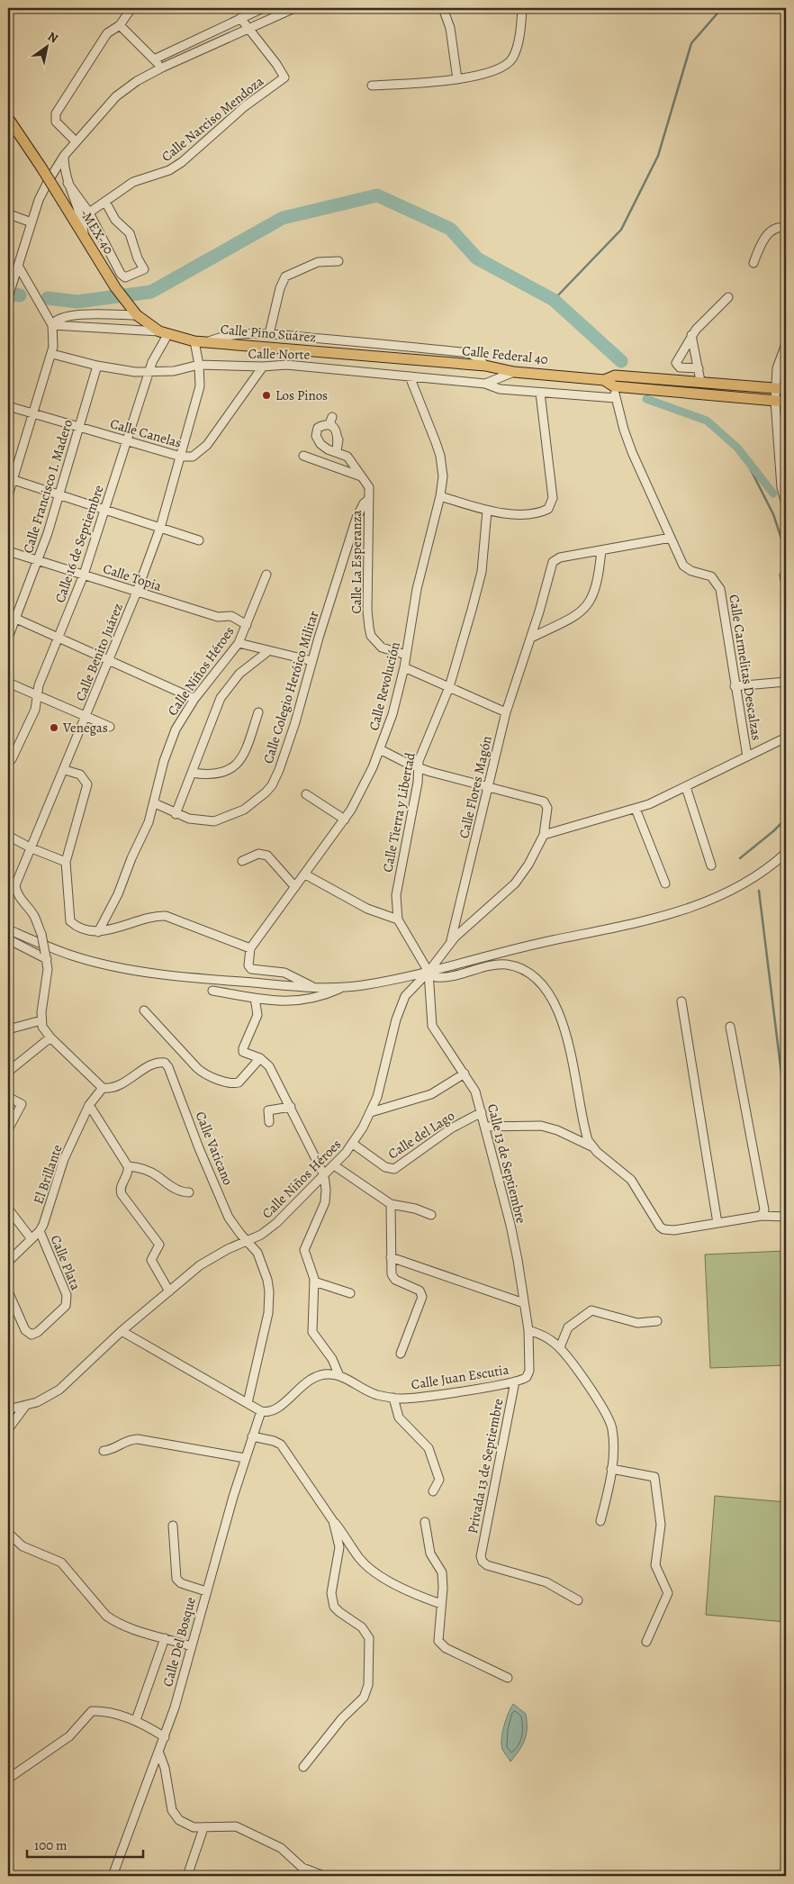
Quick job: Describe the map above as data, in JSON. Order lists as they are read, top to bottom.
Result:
{
  "streets": {
    "main road": ["MEX-40", "Calle Pino Suárez", "Calle Federal 40"],
    "street": [
      "Calle Narciso Mendoza",
      "Calle Norte",
      "Calle Canelas",
      "Calle Francisco I. Madero",
      "Calle 16 de Septiembre",
      "Calle La Esperanza",
      "Calle Topia",
      "Calle Benito Juárez",
      "Calle Carmelitas Descalzas",
      "Calle Niños Héroes",
      "Calle Revolución",
      "Calle Colegio Heróico Militar",
      "Calle Flores Magón",
      "Calle Tierra y Libertad",
      "Calle del Lago",
      "Calle Vaticano",
      "Calle 13 de Septiembre",
      "El Brillante",
      "Calle Plata",
      "Calle Juan Escutia",
      "Privada 13 de Septiembre",
      "Calle Del Bosque"
    ]
  },
  "crossings": [
    ["MEX-40", "Calle Pino Suárez"],
    ["Calle Pino Suárez", "Calle Federal 40"],
    ["Calle Pino Suárez", "Calle 16 de Septiembre"],
    ["Calle Pino Suárez", "Calle Benito Juárez"],
    ["Calle Norte", "Calle Canelas"],
    ["Calle Norte", "Calle 16 de Septiembre"],
    ["Calle Norte", "Calle Benito Juárez"],
    ["Calle Norte", "Calle Carmelitas Descalzas"],
    ["Calle Norte", "Calle Revolución"],
    ["Calle Federal 40", "Calle Carmelitas Descalzas"],
    ["Calle Canelas", "Calle Francisco I. Madero"],
    ["Calle Canelas", "Calle 16 de Septiembre"],
    ["Calle Canelas", "Calle Benito Juárez"],
    ["Calle Francisco I. Madero", "Calle Topia"],
    ["Calle 16 de Septiembre", "Calle Topia"],
    ["Calle La Esperanza", "Calle Revolución"],
    ["Calle La Esperanza", "Calle Colegio Heróico Militar"],
    ["Calle Topia", "Calle Benito Juárez"],
    ["Calle Topia", "Calle Niños Héroes"],
    ["Calle Niños Héroes", "Calle Colegio Heróico Militar"],
    ["Calle Niños Héroes", "Calle Flores Magón"],
    ["Calle Niños Héroes", "Calle del Lago"],
    ["Calle Niños Héroes", "Calle Vaticano"],
    ["Calle Niños Héroes", "Calle 13 de Septiembre"],
    ["Calle del Lago", "Calle 13 de Septiembre"],
    ["Calle Vaticano", "El Brillante"],
    ["Calle 13 de Septiembre", "Calle Juan Escutia"],
    ["El Brillante", "Calle Plata"],
    ["Calle Juan Escutia", "Privada 13 de Septiembre"],
    ["Calle Juan Escutia", "Calle Del Bosque"]
  ],
  "places": ["Los Pinos", "Venegas"],
  "scale_bar": "100 m",
  "north": "top right"
}
